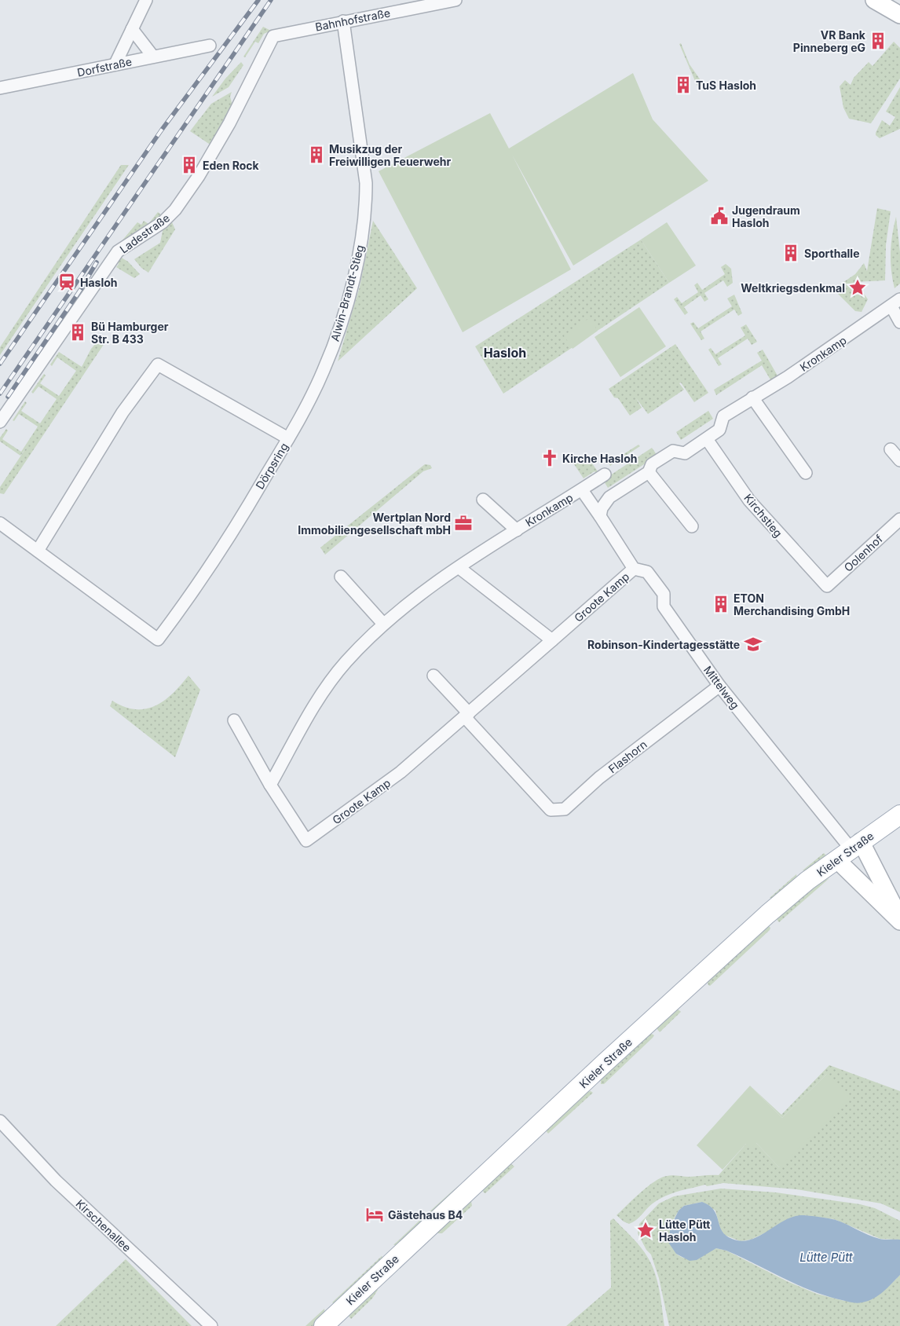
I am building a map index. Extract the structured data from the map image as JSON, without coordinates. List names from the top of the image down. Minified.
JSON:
{"streets":{"main road":["Kieler Straße"],"street":["Bahnhofstraße","Dorfstraße","Ladestraße","Alwin-Brandt-Stieg","Kronkamp","Dörpsring","Kirchstieg","Oolenhof","Groote Kamp","Mittelweg","Flashorn","Kirschenallee"]},"crossings":[["Bahnhofstraße","Ladestraße"],["Bahnhofstraße","Alwin-Brandt-Stieg"],["Alwin-Brandt-Stieg","Dörpsring"],["Kronkamp","Kirchstieg"],["Kirchstieg","Oolenhof"],["Groote Kamp","Mittelweg"],["Groote Kamp","Flashorn"],["Mittelweg","Flashorn"],["Mittelweg","Kieler Straße"]],"districts":["Hasloh"],"water":["Lütte Pütt"],"places":{"building":["VR Bank Pinneberg eG","TuS Hasloh","Musikzug der Freiwilligen Feuerwehr","Eden Rock","Sporthalle","Bü Hamburger Str. B 433","ETON Merchandising GmbH"],"public building":["Jugendraum Hasloh"],"station":["Hasloh"],"place":["Weltkriegsdenkmal","Lütte Pütt Hasloh"],"church":["Kirche Hasloh"],"office":["Wertplan Nord Immobiliengesellschaft mbH"],"school or university":["Robinson-Kindertagesstätte"],"hotel":["Gästehaus B4"]}}
